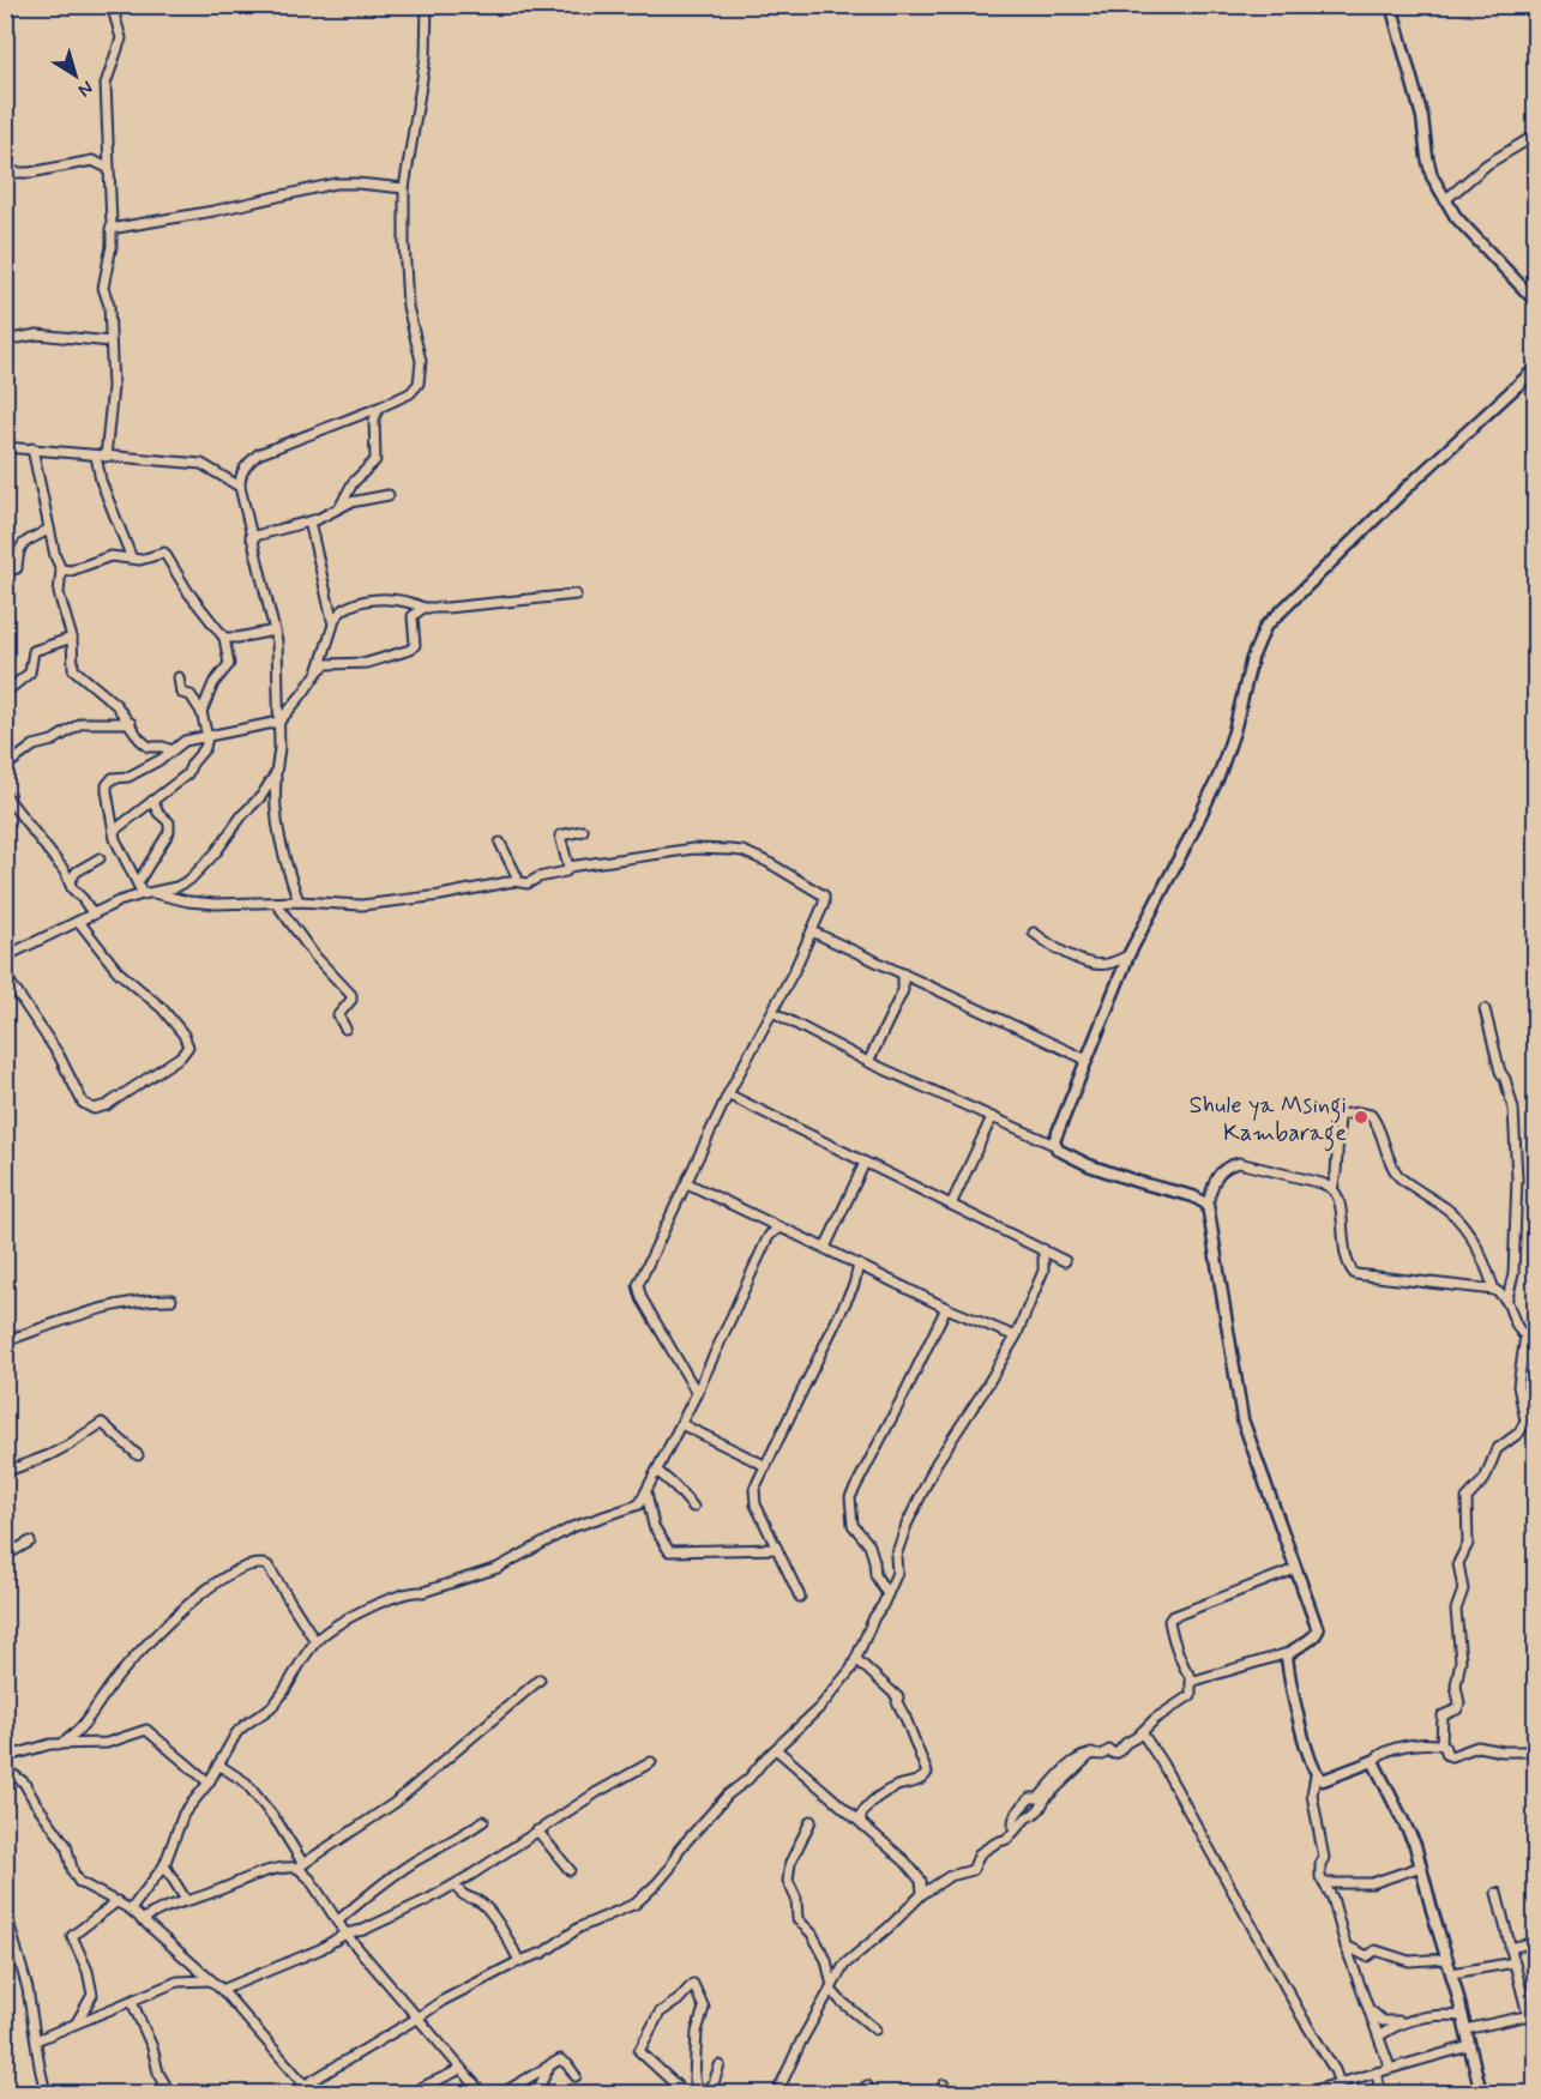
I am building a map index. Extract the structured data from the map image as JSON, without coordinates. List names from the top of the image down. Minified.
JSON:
{"places":["Shule ya Msingi Kambarage"],"north":"bottom right"}
